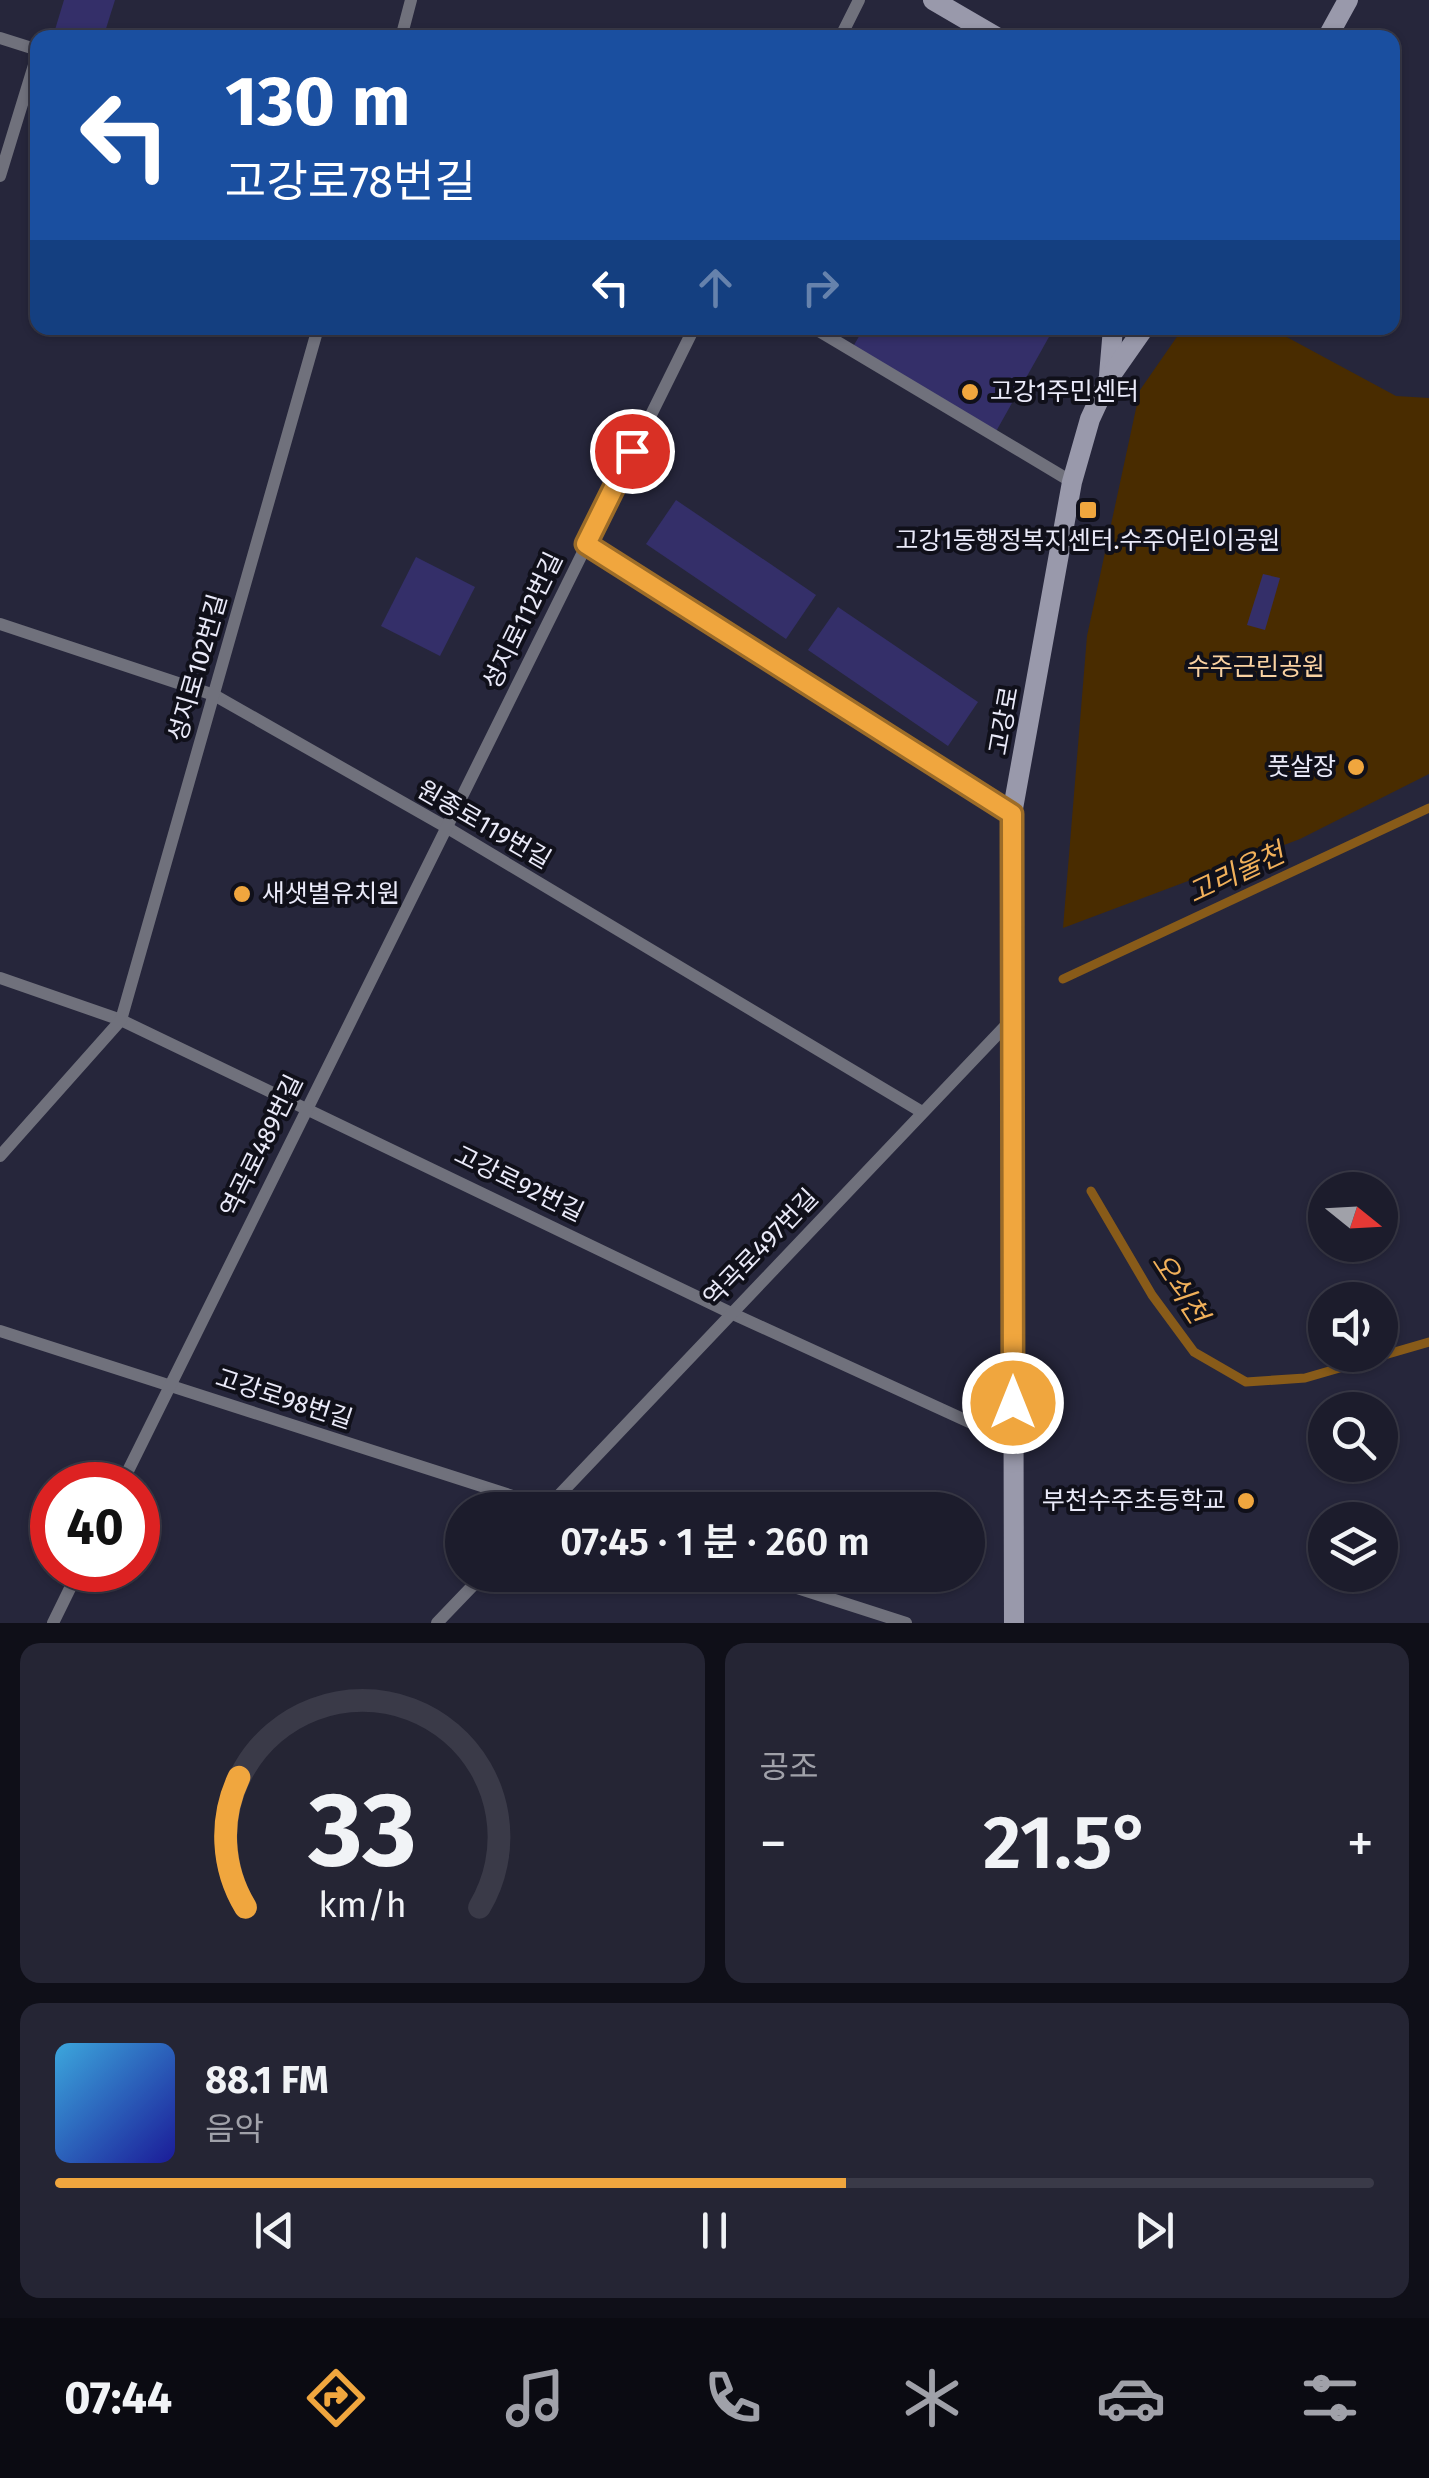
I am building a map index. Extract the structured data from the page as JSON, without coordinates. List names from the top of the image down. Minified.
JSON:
{"streets":{"street":["고강로"],"lane":["성지로112번길","성지로102번길","원종로119번길","역곡로489번길","고강로92번길","역곡로497번길","고강로98번길"]},"crossings":[["성지로112번길","원종로119번길"],["성지로112번길","역곡로489번길"],["성지로102번길","원종로119번길"],["성지로102번길","고강로92번길"],["고강로","고강로92번길"],["고강로","역곡로497번길"],["원종로119번길","역곡로489번길"],["원종로119번길","역곡로497번길"],["역곡로489번길","고강로92번길"],["역곡로489번길","고강로98번길"],["고강로92번길","역곡로497번길"]],"water":["고리울천","오쇠천"],"parks":["수주근린공원"],"places":{"other":["고강1주민센터","풋살장","새샛별유치원","부천수주초등학교"],"transit":["고강1동행정복지센터.수주어린이공원"]},"north":"right","page":{"turn":["130 m","고강로78번길"],"limit":"40","trip":"07:45 · 1 분 · 260 m","tile":"공조","heat":["−","21.5°","+"],"song":["88.1 FM","음악"],"tabs":"07:44","gauge":["33","km/h"]}}
